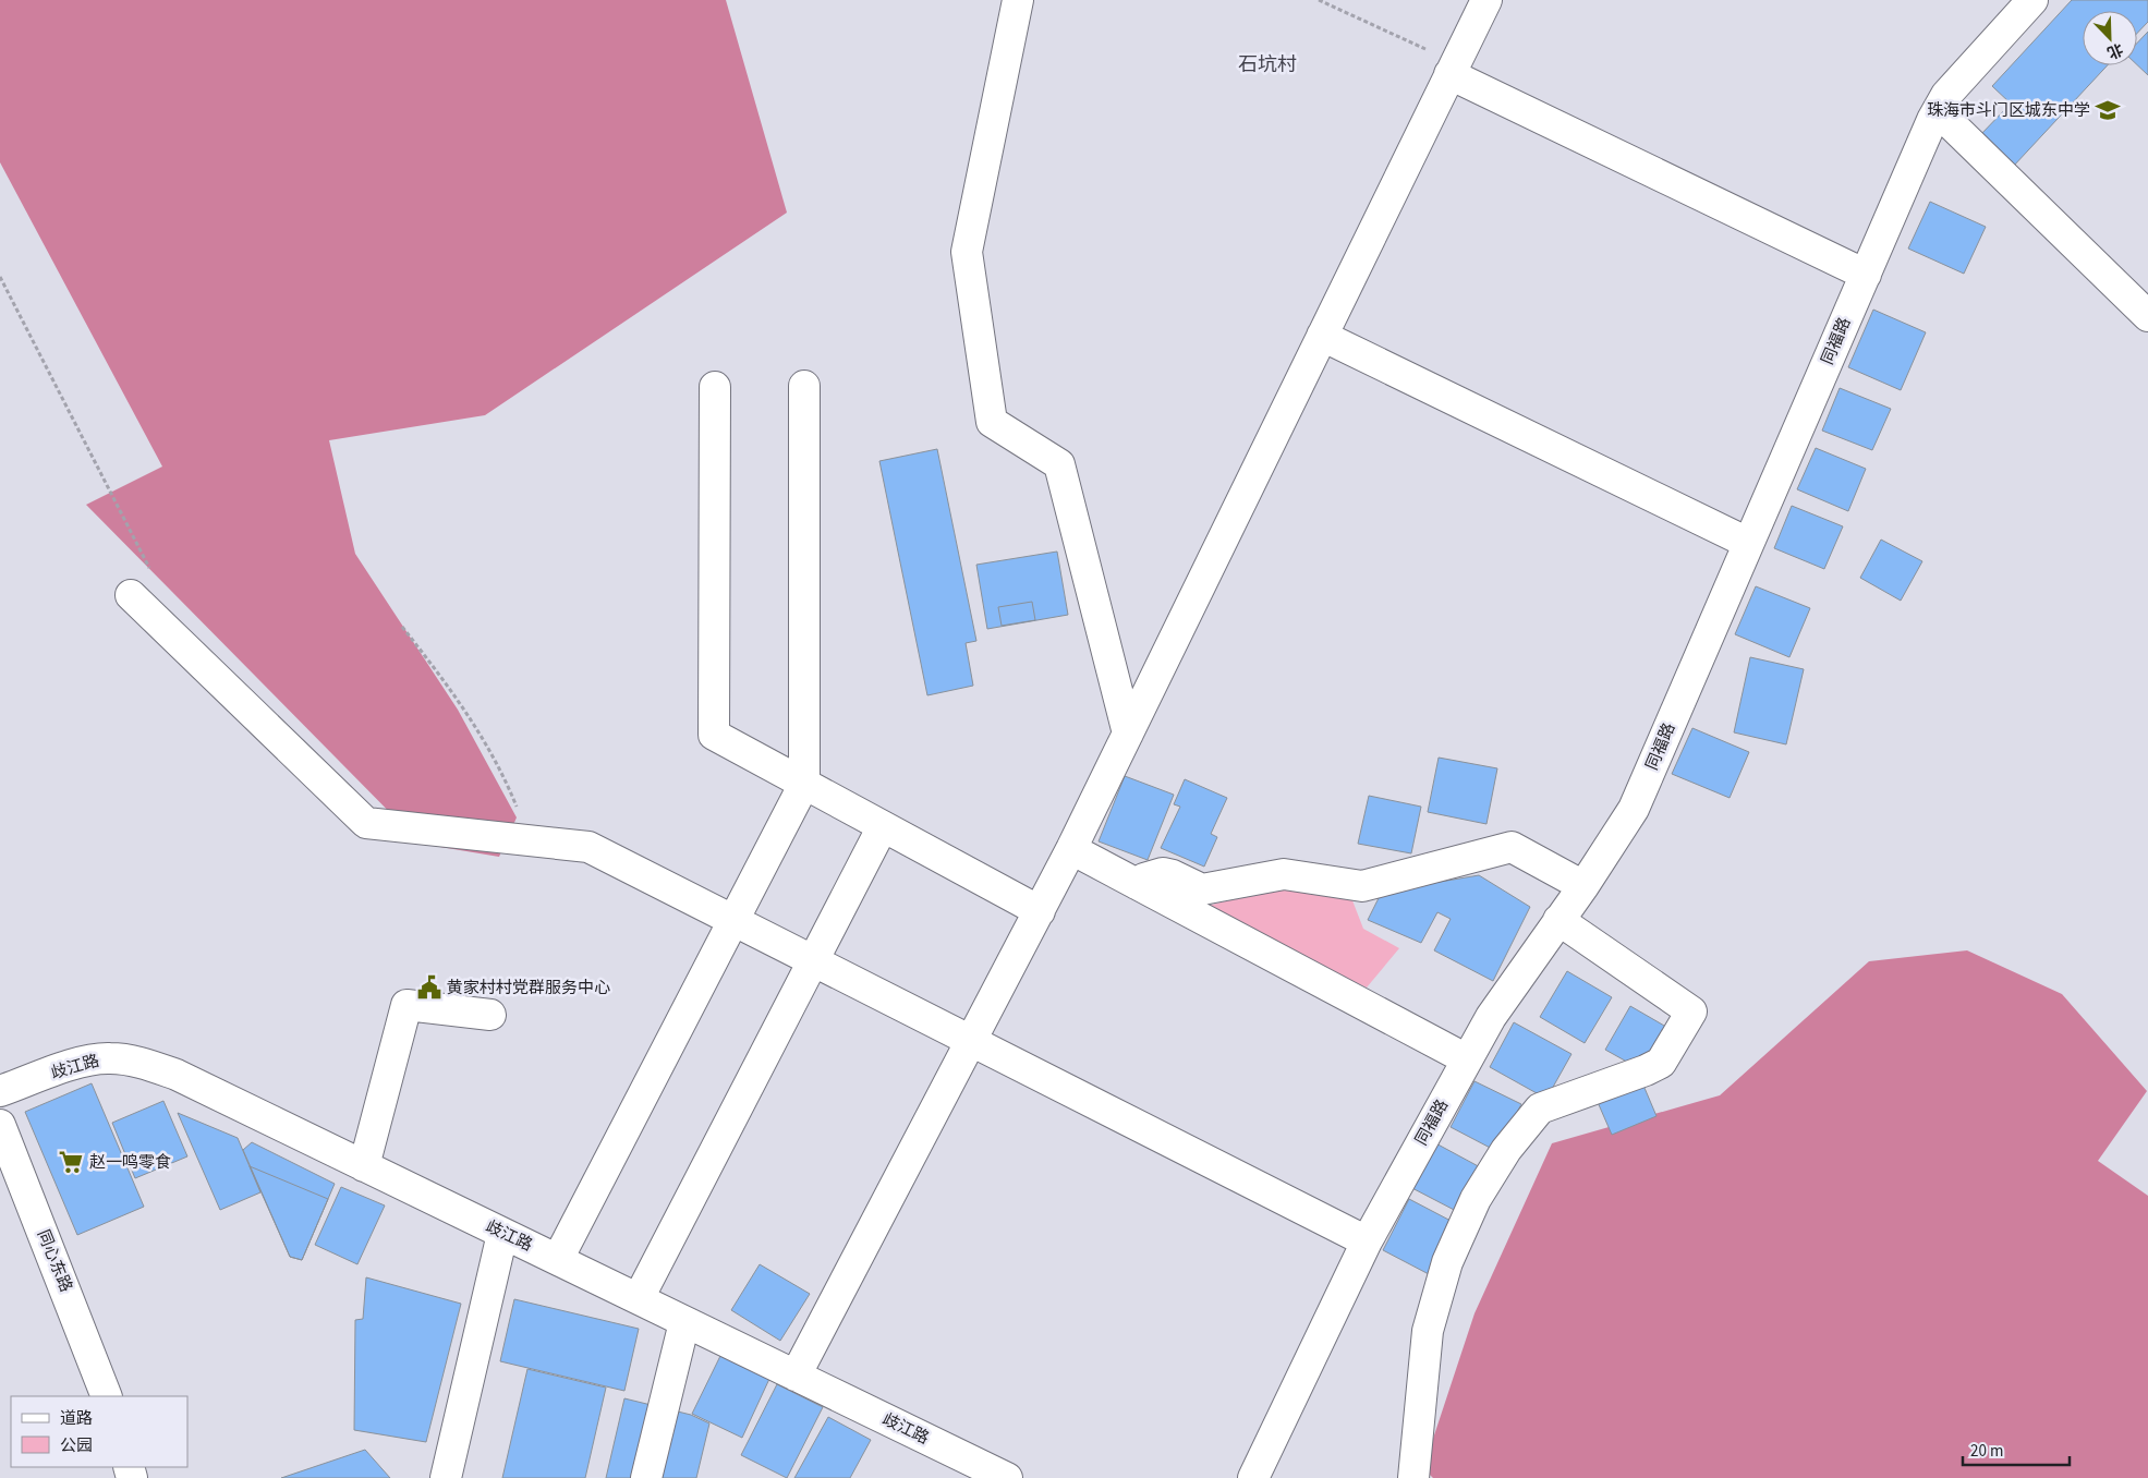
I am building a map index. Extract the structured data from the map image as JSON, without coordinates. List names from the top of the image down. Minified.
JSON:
{"streets":{"street":["同福路","歧江路","同心东路"]},"districts":["石坑村"],"places":{"school or university":["珠海市斗门区城东中学"],"public building":["黄家村村党群服务中心"],"supermarket":["赵一鸣零食"]},"legend":["道路","公园"],"scale_bar":"20 m","north":"bottom right"}
